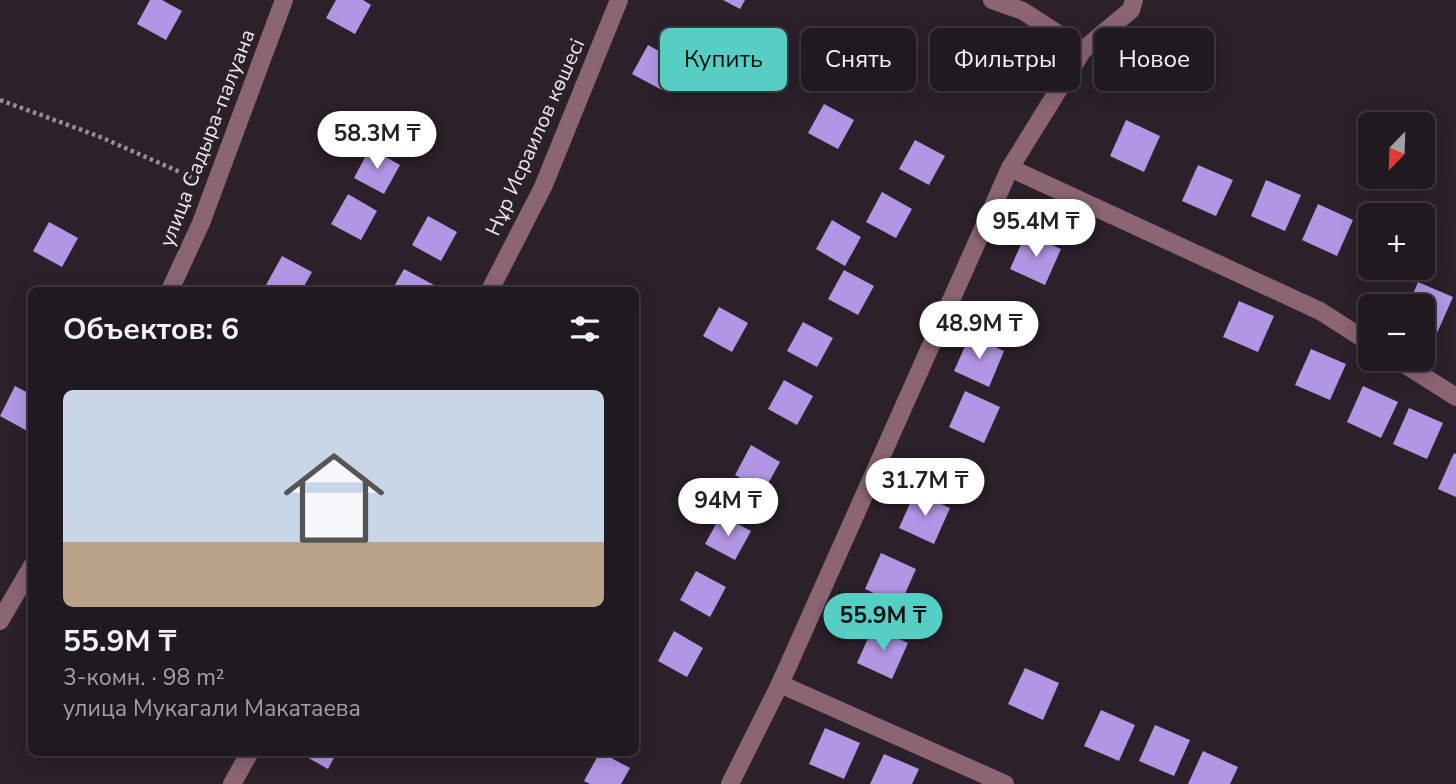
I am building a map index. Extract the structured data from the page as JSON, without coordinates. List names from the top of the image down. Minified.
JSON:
{"streets":{"street":["Нұр Исраилов көшесі","улица Садыра-палуана"]},"north":"bottom left","page":{"chip":["Купить","Снять","Фильтры","Новое"],"price":["58.3M ₸","95.4M ₸","48.9M ₸","31.7M ₸","94M ₸","55.9M ₸"],"map_buttons":["+","−"],"heading":"Объектов: 6","list":[{"name":"55.9M ₸","note":"3-комн. · 98 m² · улица Мукагали Макатаева"}]}}
